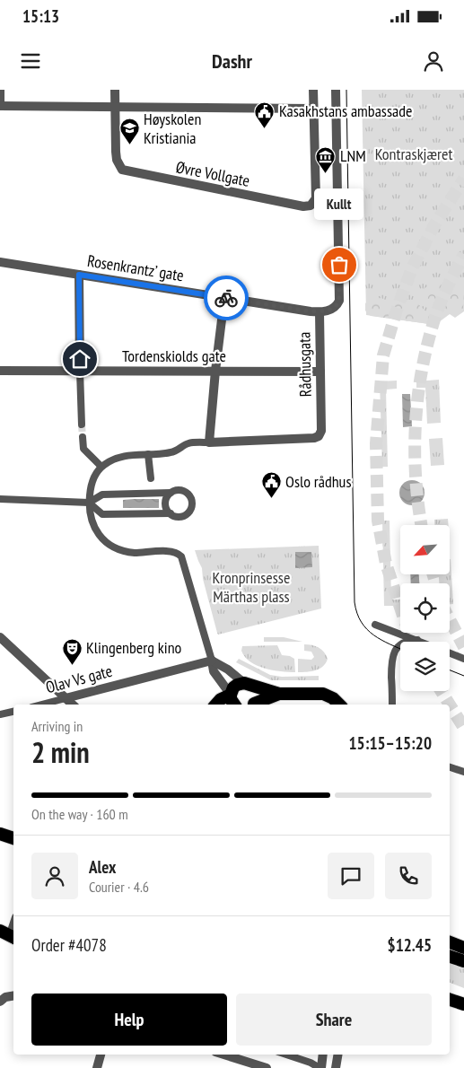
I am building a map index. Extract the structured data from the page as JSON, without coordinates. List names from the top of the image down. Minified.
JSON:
{"streets":{"street":["Øvre Vollgate","Rosenkrantz’ gate","Tordenskiolds gate","Rådhusgata","Olav Vs gate"]},"crossings":[["Rosenkrantz’ gate","Rådhusgata"],["Tordenskiolds gate","Rådhusgata"]],"parks":["Kontraskjæret","Kronprinsesse Märthas plass"],"places":{"public building":["Kasakhstans ambassade","Oslo rådhus"],"school or university":["Høyskolen Kristiania"],"museum":["LNM"],"other":["Kullt"],"theatre":["Klingenberg kino"]},"north":"bottom left","page":{"status":"15:13","header":"Dashr","bubble":"Kullt","heading":["2 min","Arriving in","15:15–15:20"],"panel":["Alex","Courier · 4.6","Order #4078","$12.45"],"bar":"On the way · 160 m","buttons":["Help","Share"]}}
